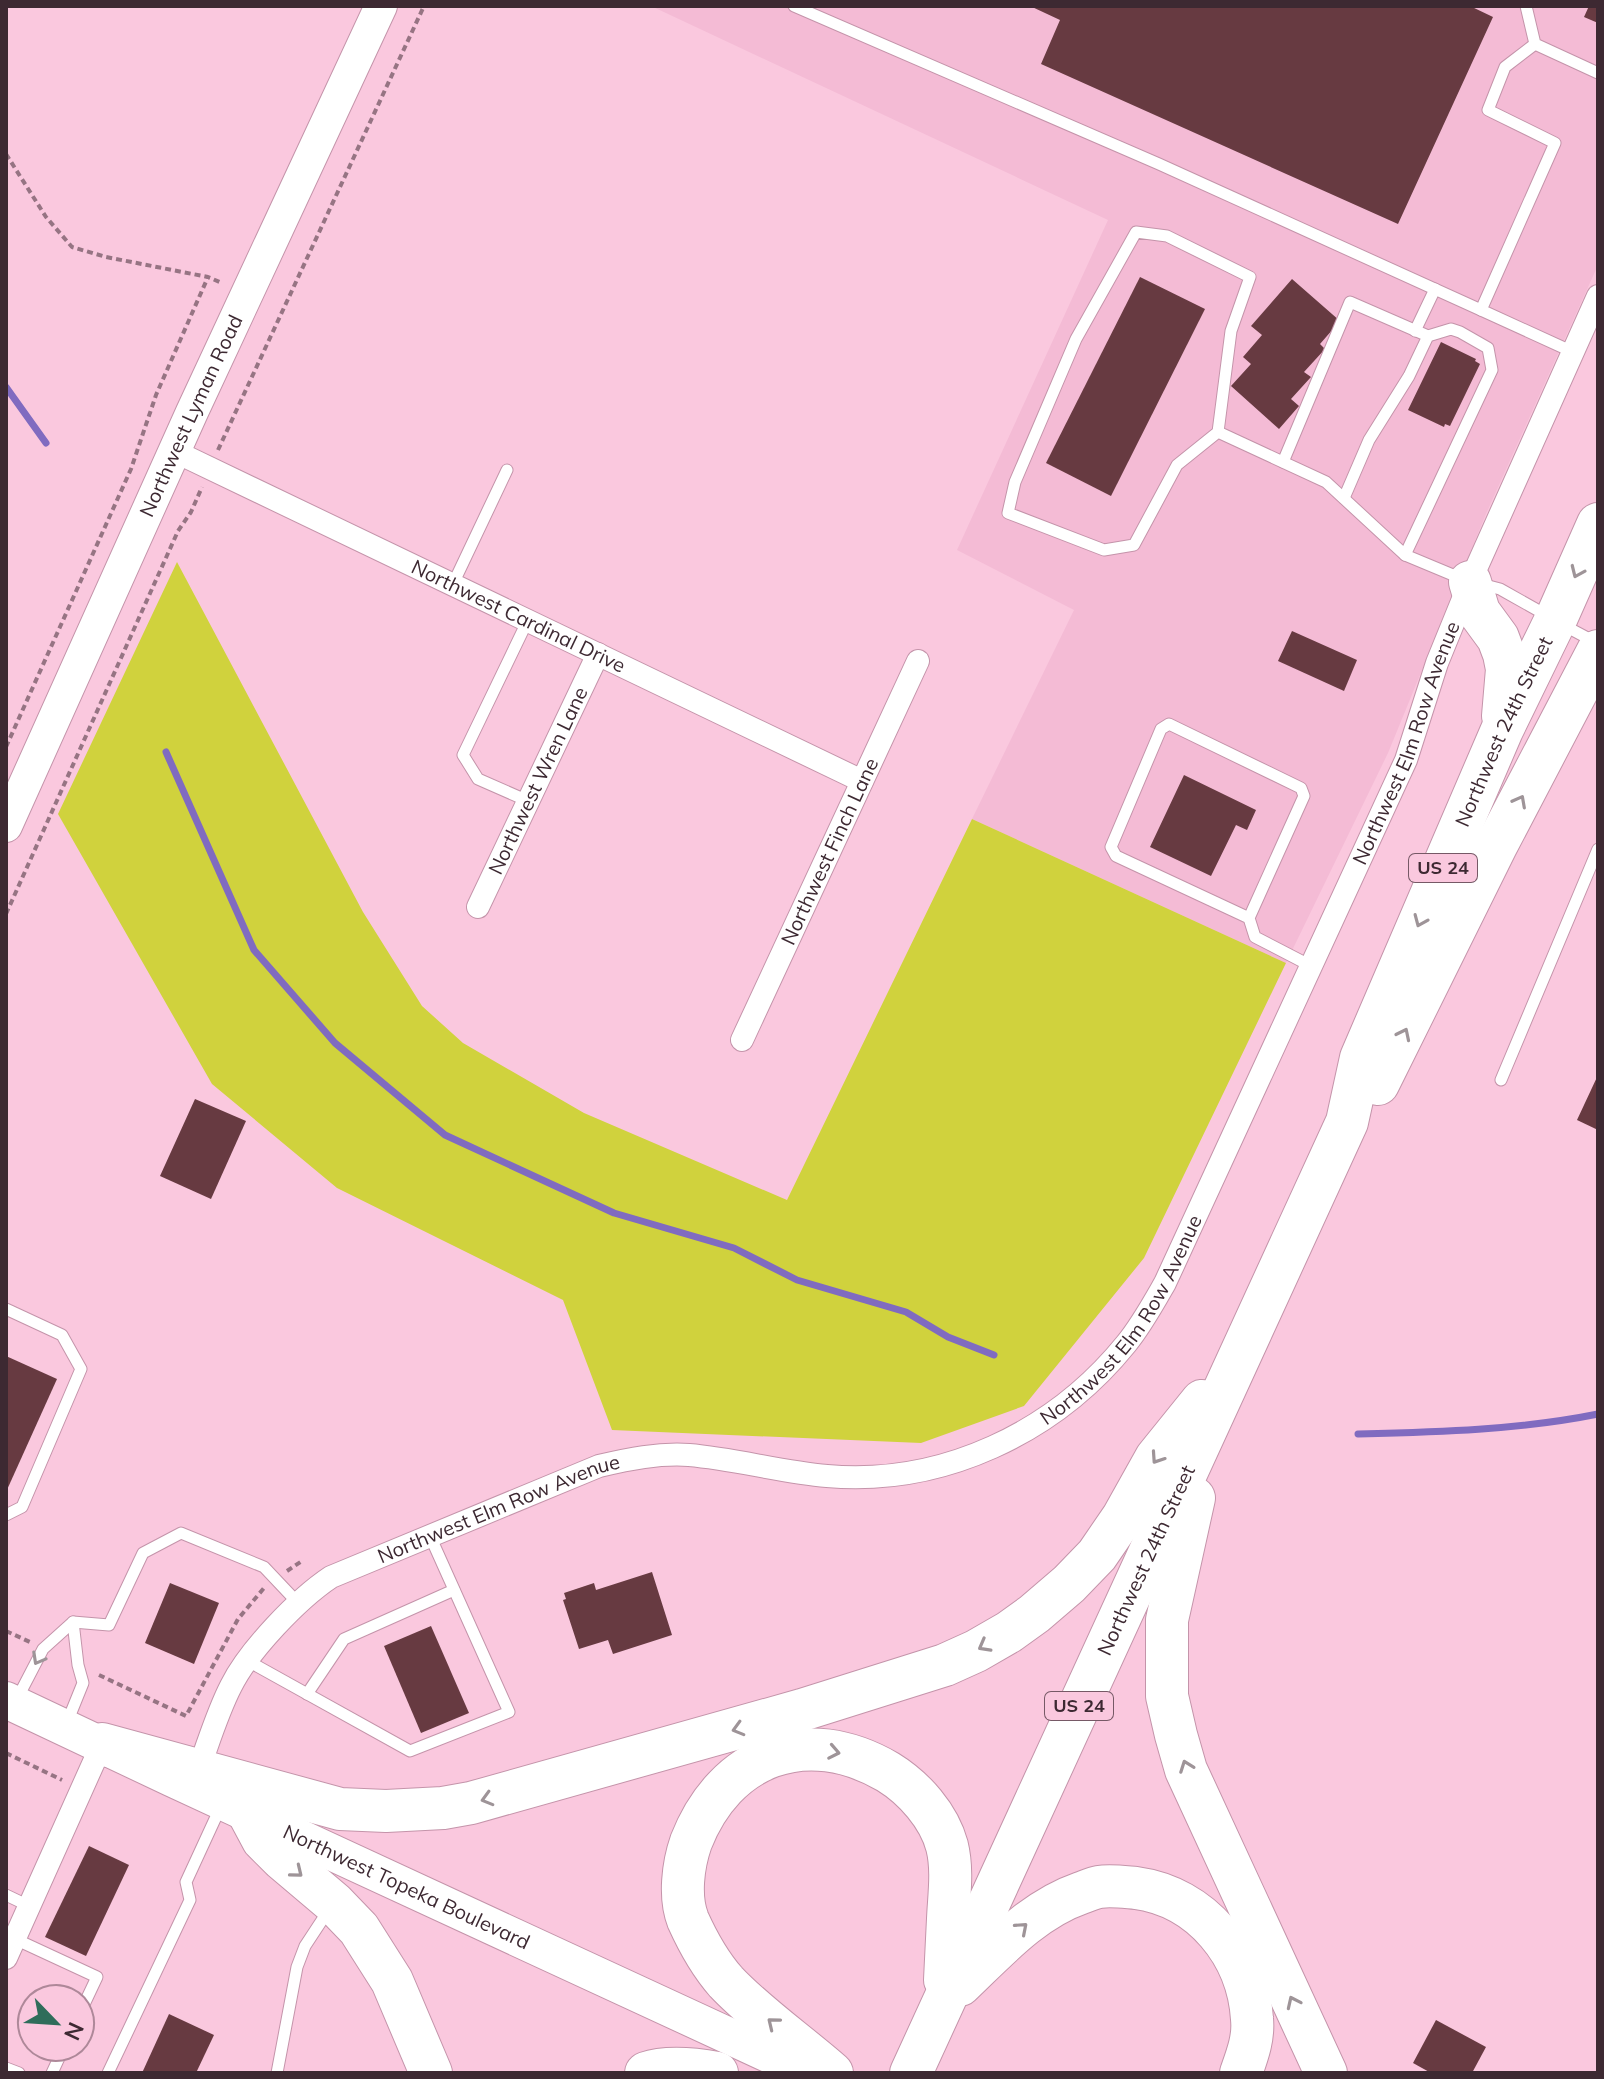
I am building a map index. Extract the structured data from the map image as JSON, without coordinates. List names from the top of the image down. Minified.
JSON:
{"streets":{"highway":["Northwest 24th Street","US 24"],"main road":["Northwest Topeka Boulevard"],"street":["Northwest Lyman Road","Northwest Cardinal Drive","Northwest Elm Row Avenue","Northwest Wren Lane","Northwest Finch Lane"]},"crossings":[["Northwest Lyman Road","Northwest Cardinal Drive"],["Northwest Cardinal Drive","Northwest Wren Lane"],["Northwest Cardinal Drive","Northwest Finch Lane"],["Northwest 24th Street","US 24"],["Northwest Elm Row Avenue","Northwest Topeka Boulevard"]],"north":"bottom right"}
